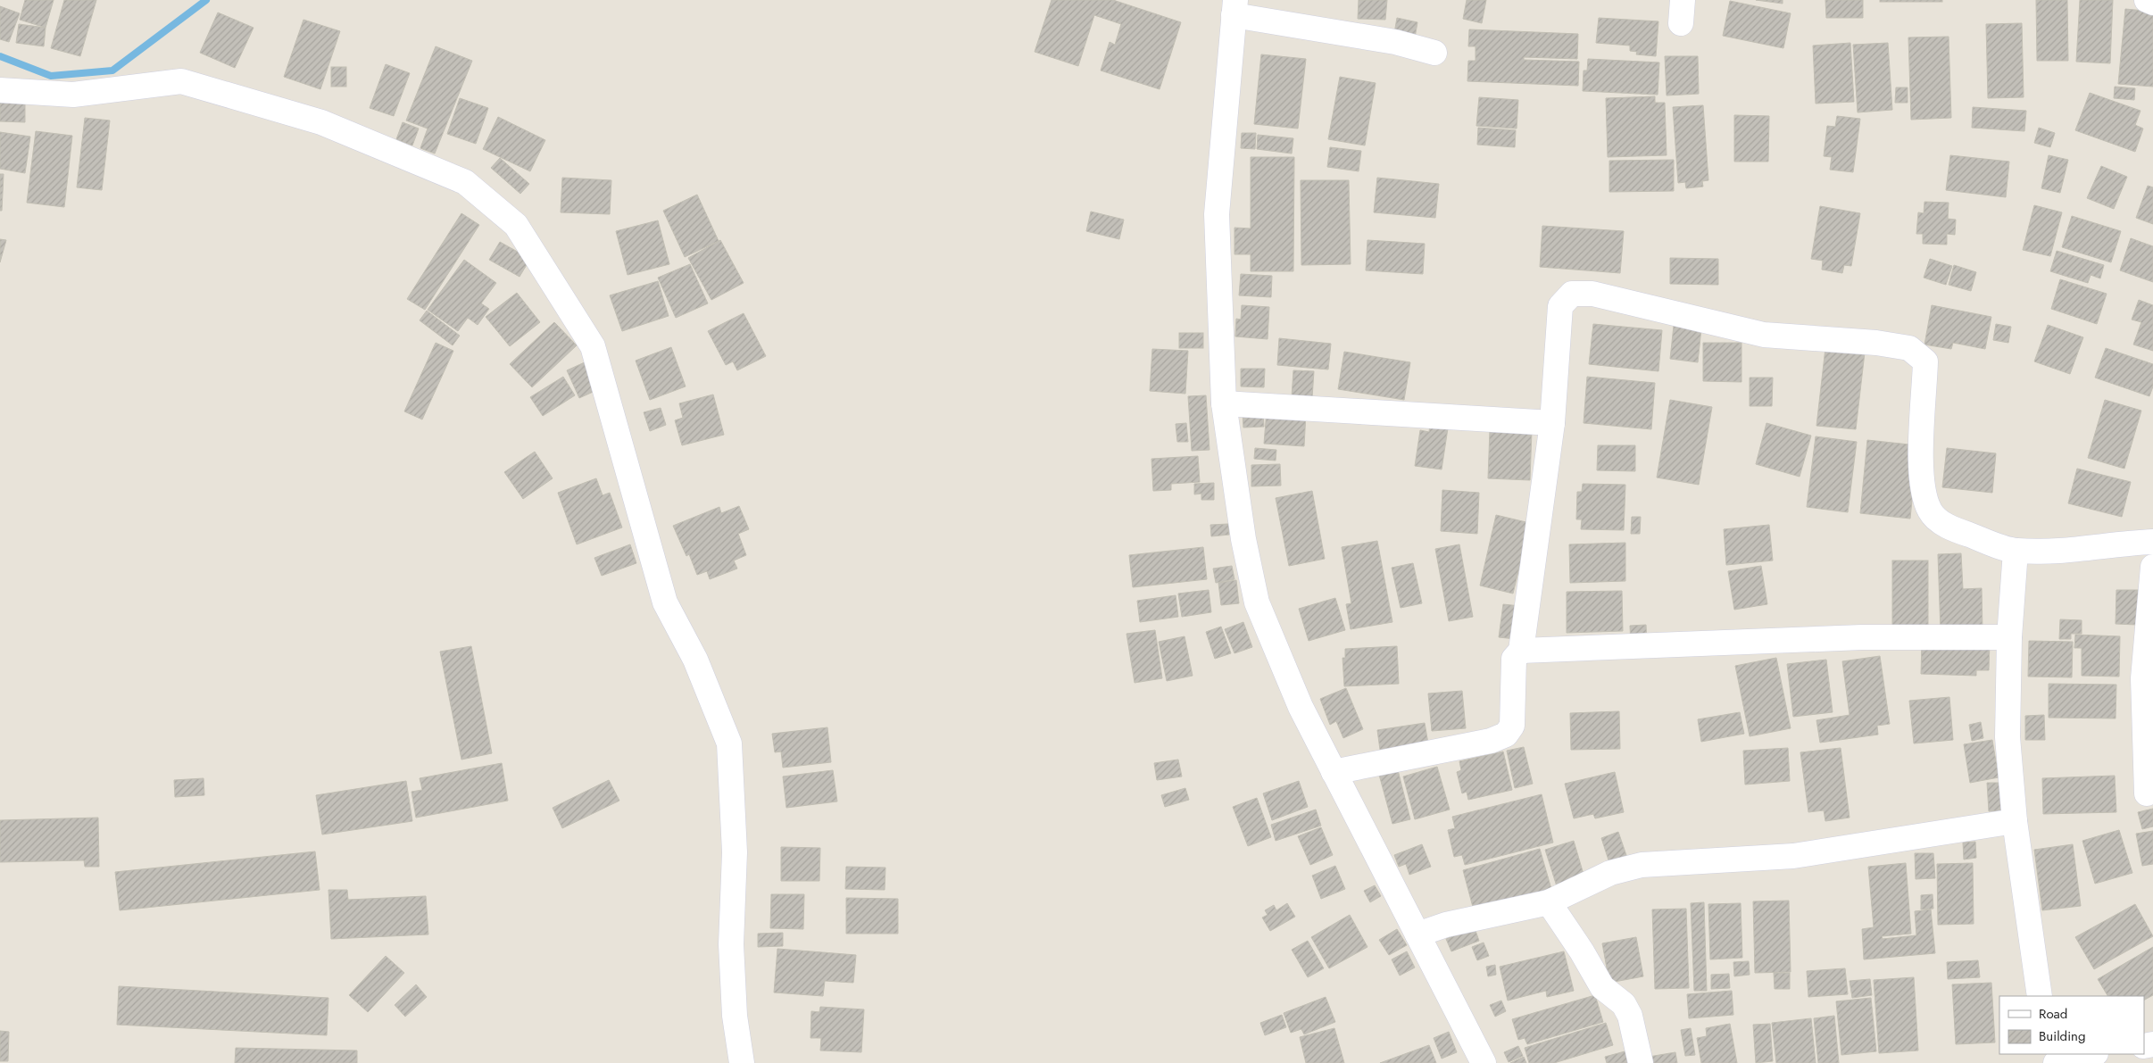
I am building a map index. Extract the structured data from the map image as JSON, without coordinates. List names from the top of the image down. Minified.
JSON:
{"legend":["Road","Building"]}
